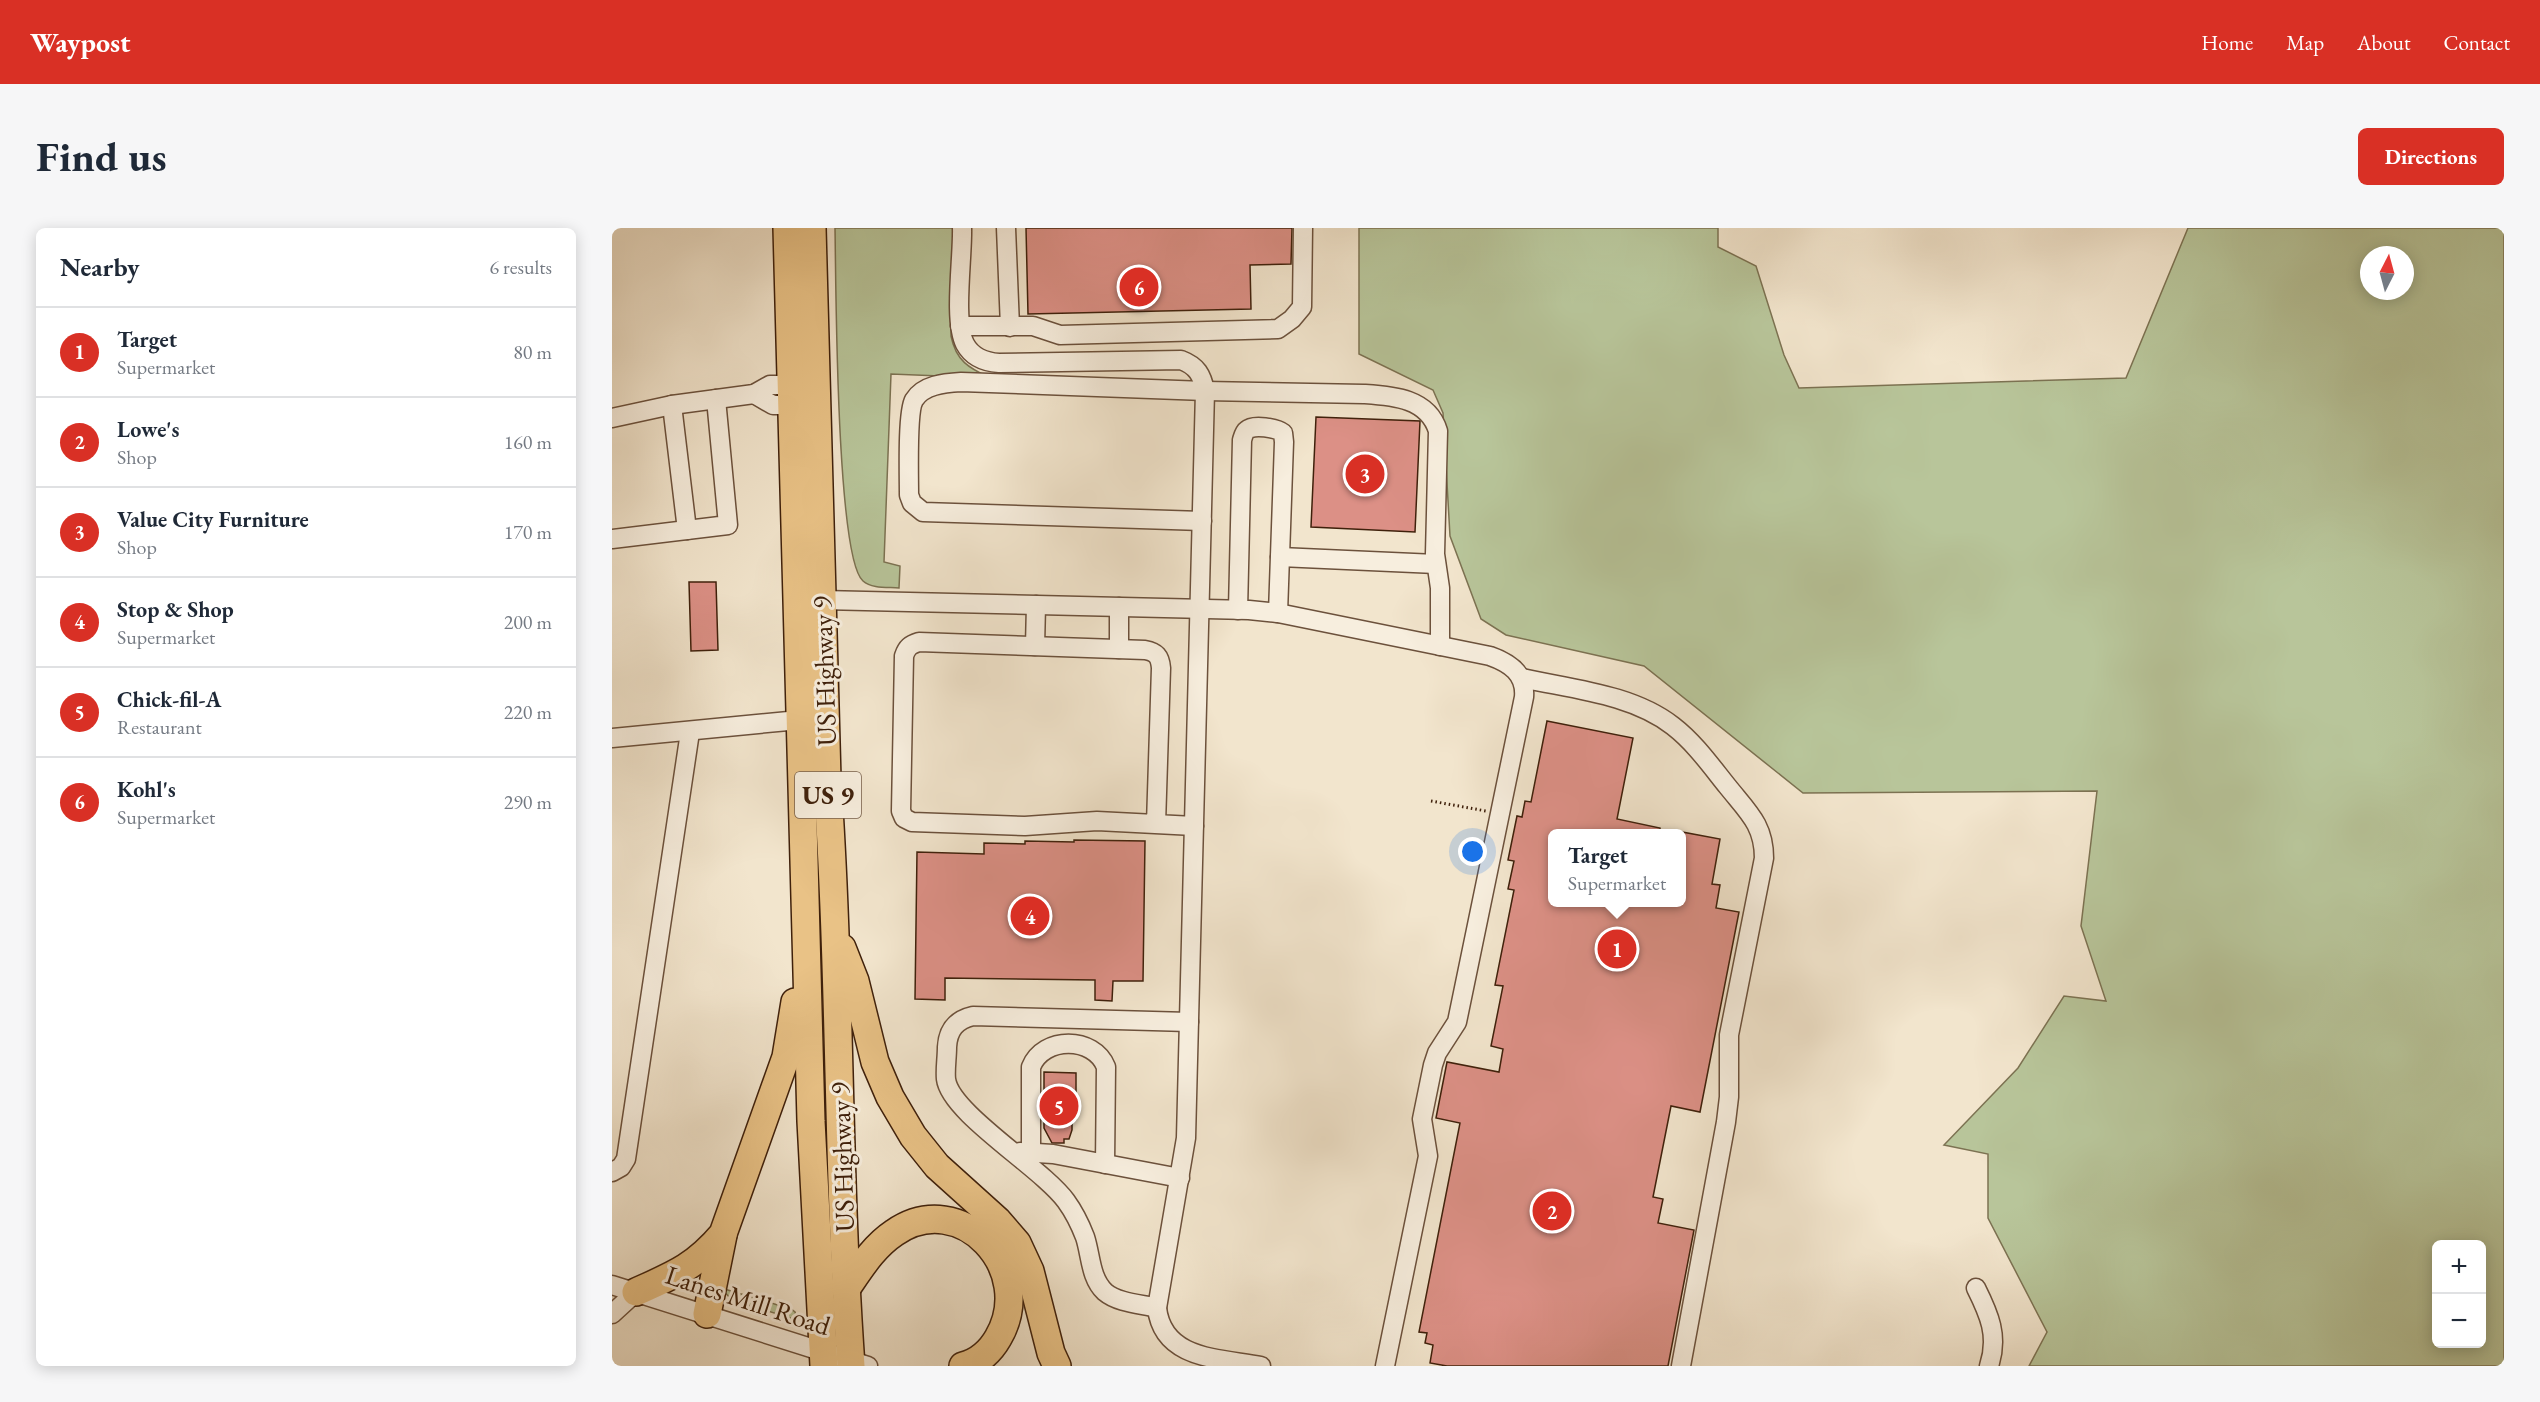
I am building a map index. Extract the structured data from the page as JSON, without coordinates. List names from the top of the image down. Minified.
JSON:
{"streets":{"highway":["US Highway 9","US 9"],"street":["Lanes Mill Road"]},"crossings":[["US Highway 9","Lanes Mill Road"]],"north":"top","page":{"header":"Waypost","nav":["Home","Map","About","Contact"],"buttons":"Directions","title":"Find us","heading":["Nearby","6 results"],"pins":["6","3","4","1","5","2"],"list":[{"mark":"1","name":"Target","note":"Supermarket","value":"80 m"},{"mark":"2","name":"Lowe's","note":"Shop","value":"160 m"},{"mark":"3","name":"Value City Furniture","note":"Shop","value":"170 m"},{"mark":"4","name":"Stop & Shop","note":"Supermarket","value":"200 m"},{"mark":"5","name":"Chick-fil-A","note":"Restaurant","value":"220 m"},{"mark":"6","name":"Kohl's","note":"Supermarket","value":"290 m"}],"popup":["Target","Supermarket"],"map_buttons":["+","−"]}}
